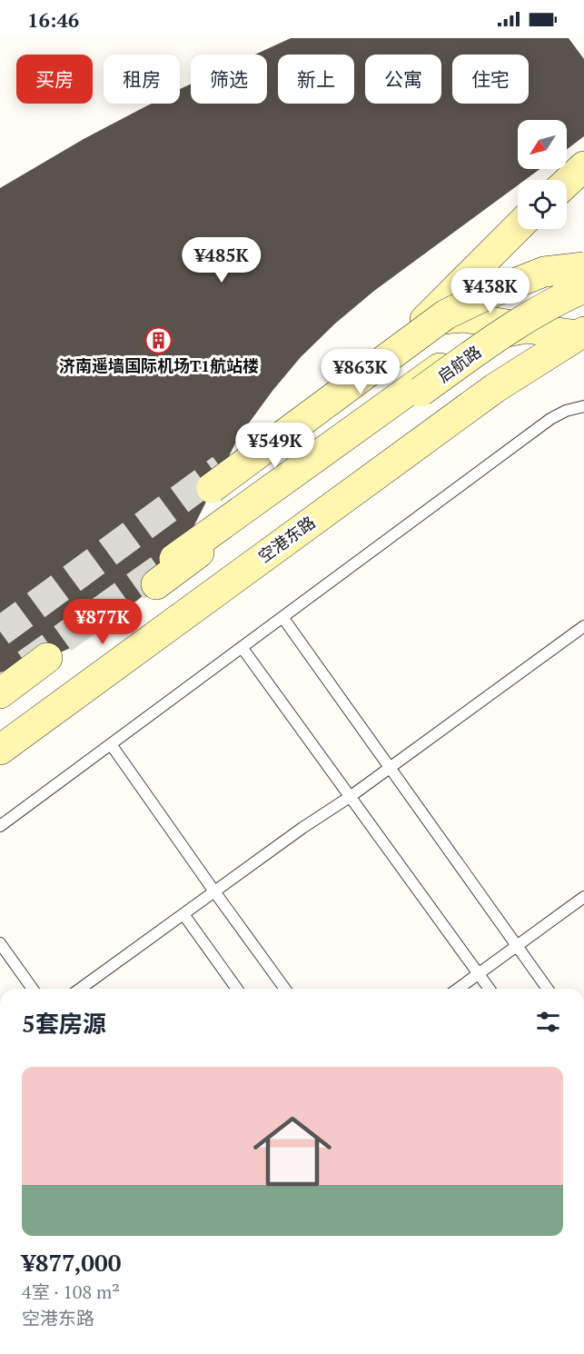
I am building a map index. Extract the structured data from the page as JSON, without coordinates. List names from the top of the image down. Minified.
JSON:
{"streets":{"main road":["启航路","空港东路"]},"places":{"building":["济南遥墙国际机场T1航站楼"]},"north":"bottom left","page":{"status":"16:46","chip":["买房","租房","筛选","新上","公寓","住宅"],"price":["¥485K","¥438K","¥863K","¥549K","¥877K"],"heading":"5套房源","list":[{"name":"¥877,000","note":"4室 · 108 m² · 空港东路"}]}}
